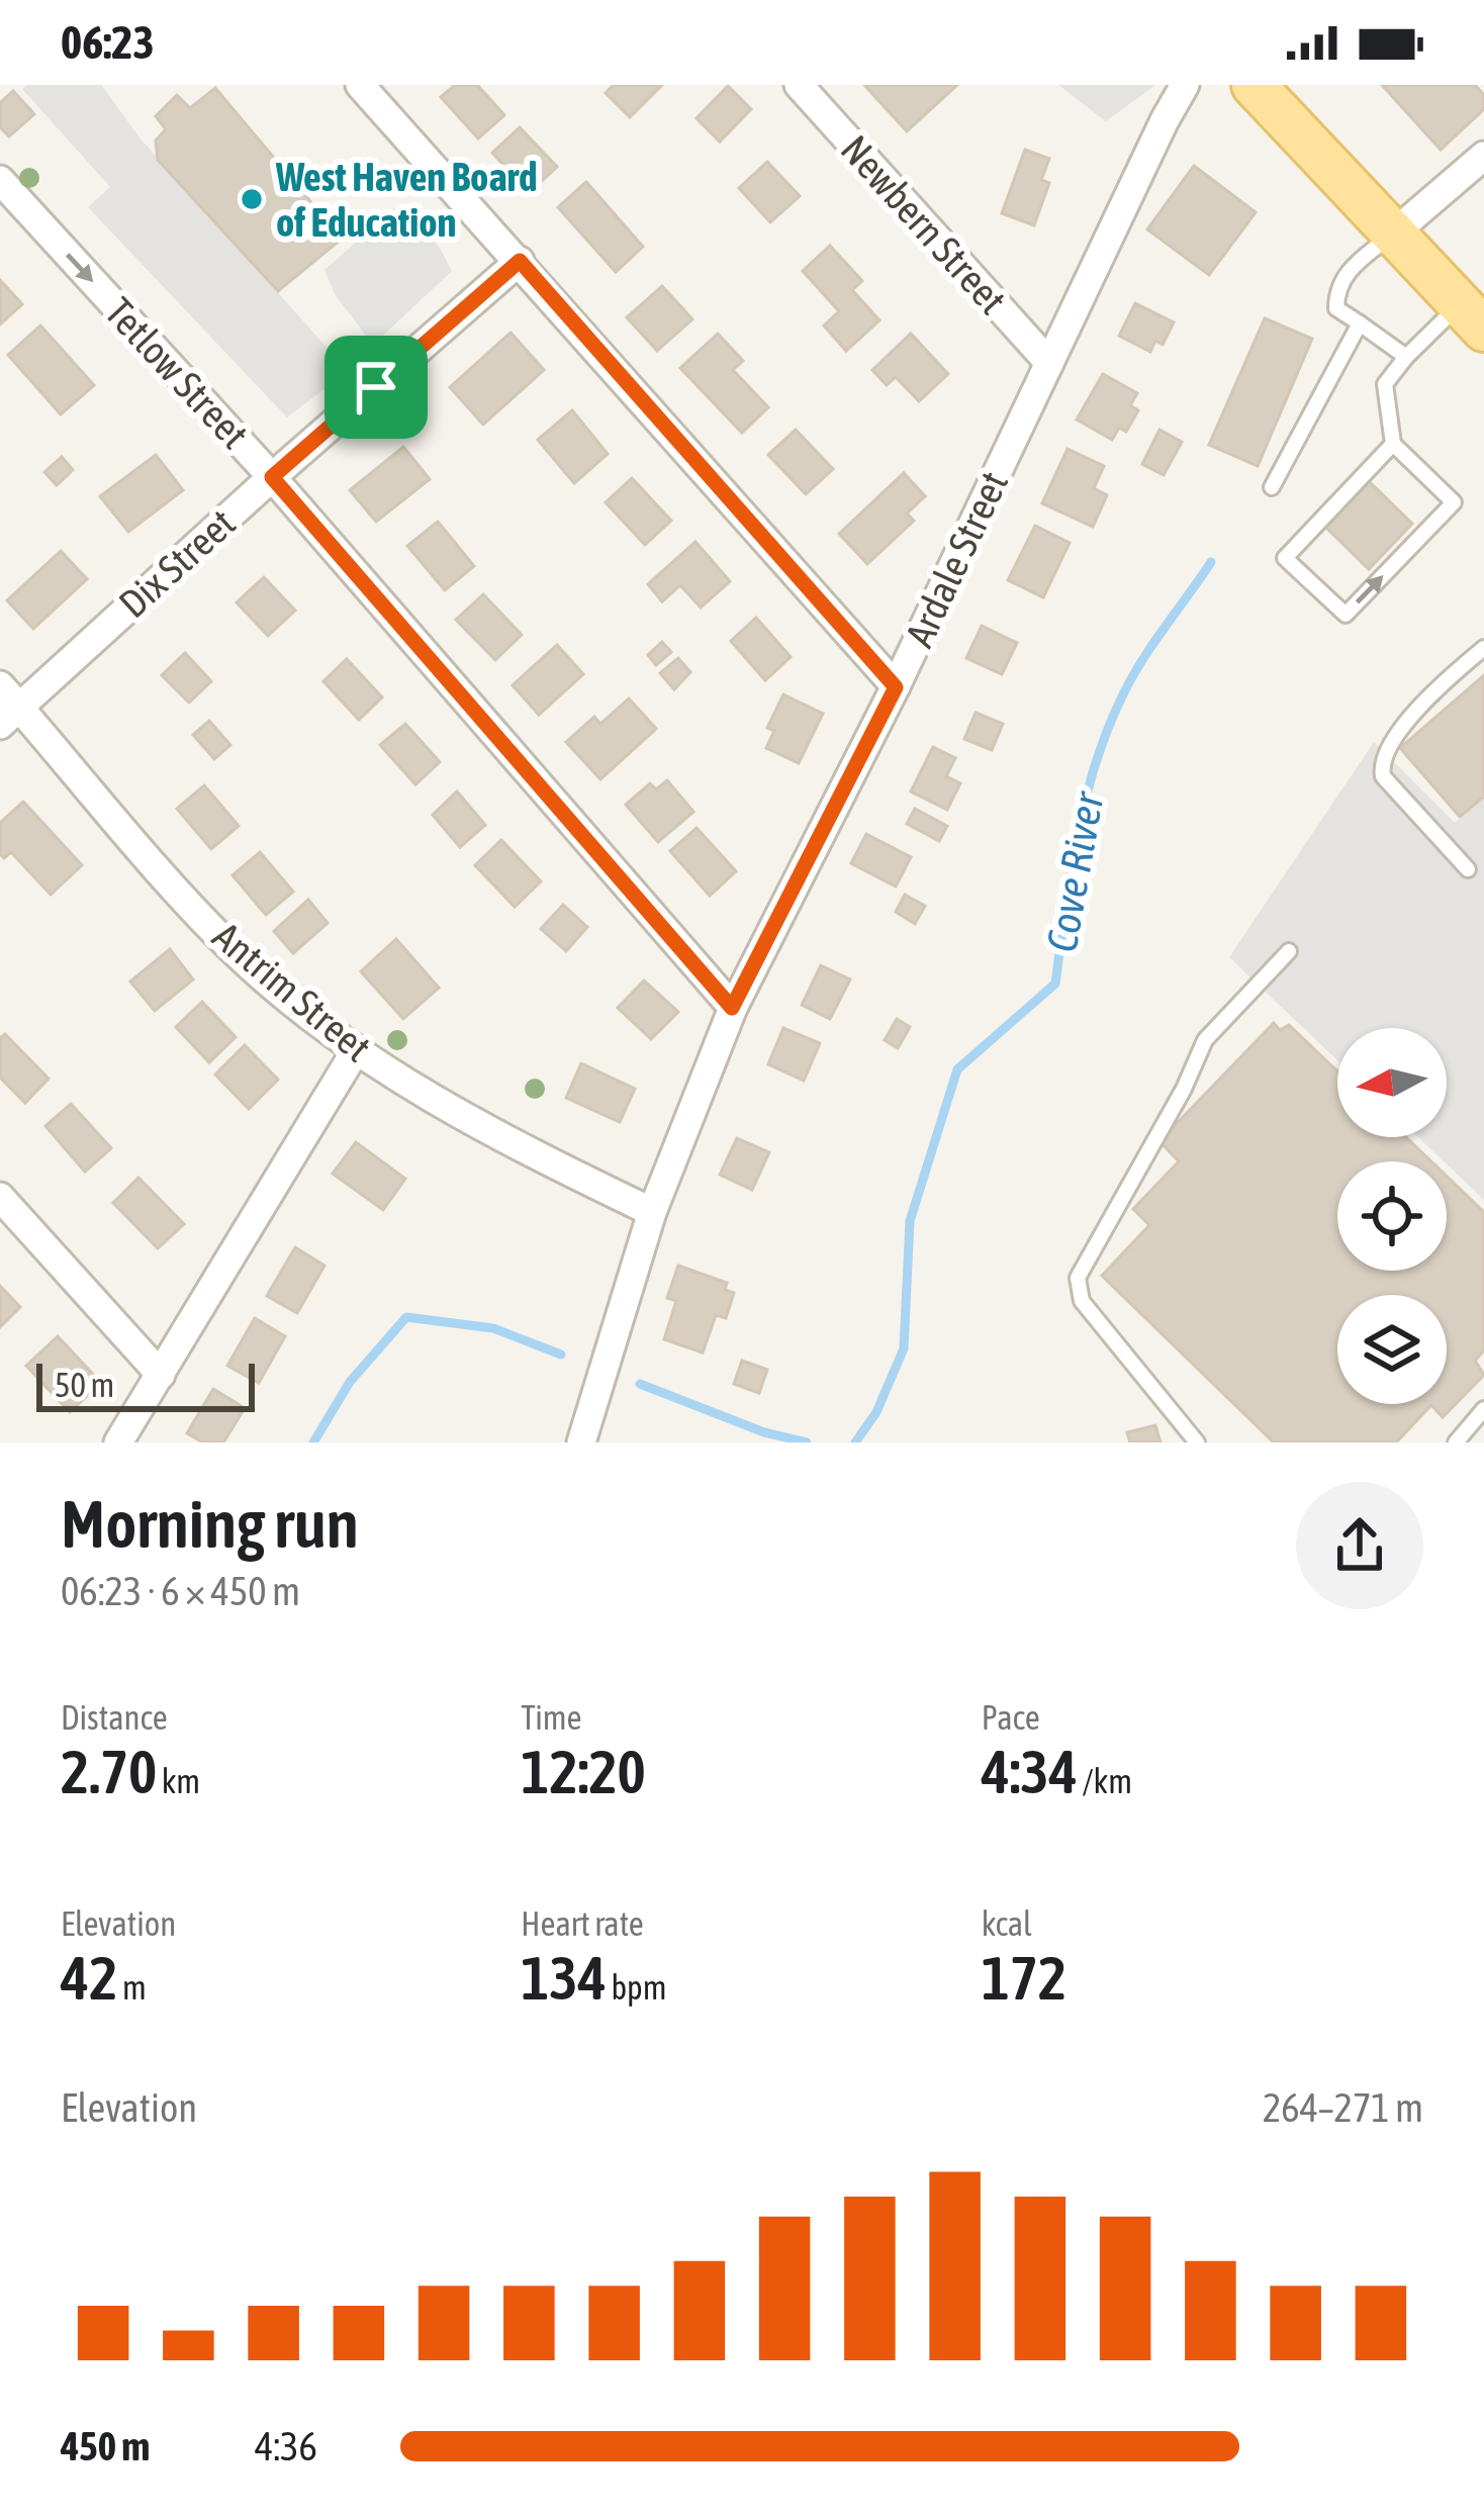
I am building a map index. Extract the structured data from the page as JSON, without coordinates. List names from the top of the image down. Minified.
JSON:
{"streets":{"street":["Newbern Street","Tetlow Street","Ardale Street","Dix Street","Antrim Street"]},"crossings":[["Newbern Street","Ardale Street"],["Tetlow Street","Ardale Street"],["Tetlow Street","Dix Street"],["Ardale Street","Antrim Street"],["Dix Street","Antrim Street"]],"one_way":["Tetlow Street"],"water":["Cove River"],"places":["West Haven Board of Education"],"scale_bar":"50 m","north":"left","page":{"status":"06:23","scale":"50 m","heading":["Morning run","06:23 · 6 × 450 m"],"stats":[["Distance","2.70 km"],["Time","12:20"],["Pace","4:34 /km"],["Elevation","42 m"],["Heart rate","134 bpm"],["kcal","172"]],"chart":["Elevation","264–271 m"],"list":[{"name":"450 m","note":"4:36"}]}}
